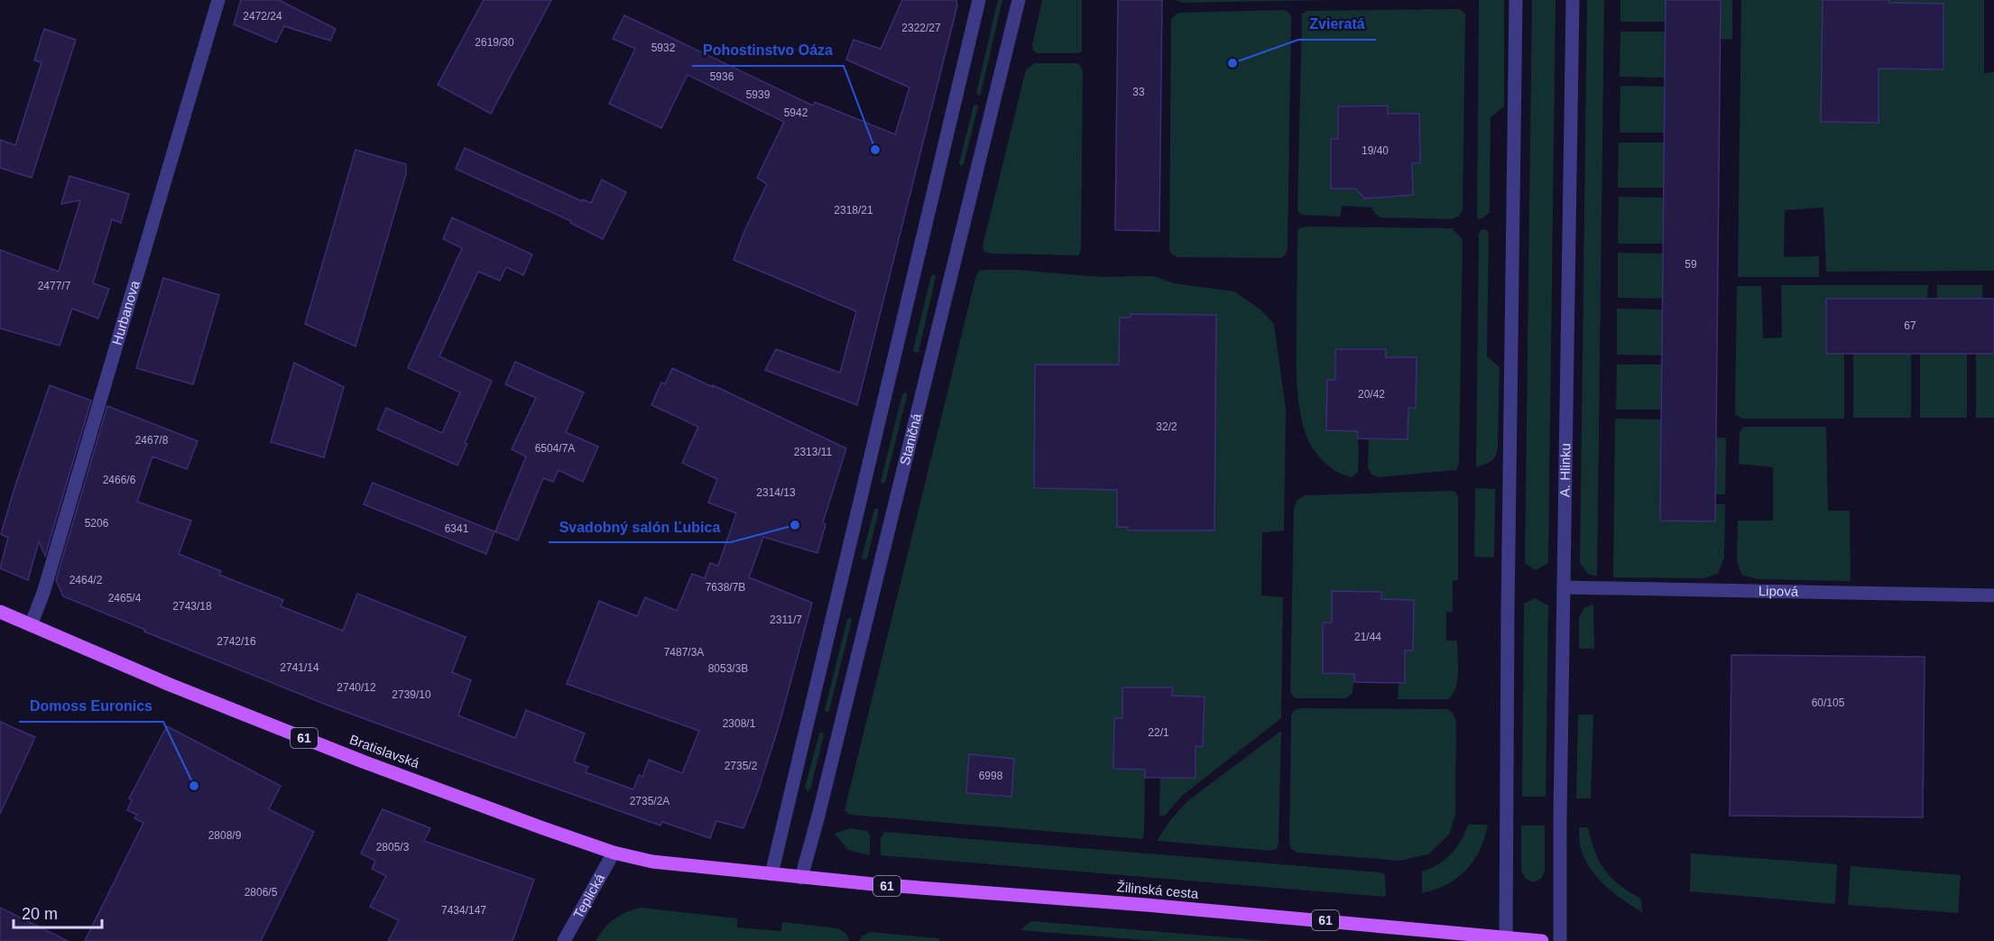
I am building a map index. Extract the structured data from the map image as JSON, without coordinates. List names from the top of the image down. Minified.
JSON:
{"streets":{"main road":["61","Bratislavská","Žilinská cesta"],"street":["Hurbanova","Staničná","A. Hlinku","Lipová","Teplická"]},"crossings":[["Hurbanova","Bratislavská"],["Staničná","Žilinská cesta"],["A. Hlinku","Lipová"],["Bratislavská","Žilinská cesta"],["Bratislavská","Teplická"]],"places":["Zvieratá","Pohostinstvo Oáza","Svadobný salón Ľubica","Domoss Euronics"],"house_numbers":["2472/24","2322/27","2619/30","5932","5936","33","5939","5942","19/40","2318/21","59","2477/7","67","20/42","32/2","2467/8","6504/7A","2313/11","2466/6","2314/13","5206","6341","2464/2","7638/7B","2465/4","2743/18","2311/7","21/44","2742/16","7487/3A","2741/14","8053/3B","2740/12","2739/10","60/105","2308/1","22/1","2735/2","6998","2735/2A","2808/9","2805/3","2806/5","7434/147"],"scale_bar":"20 m"}
